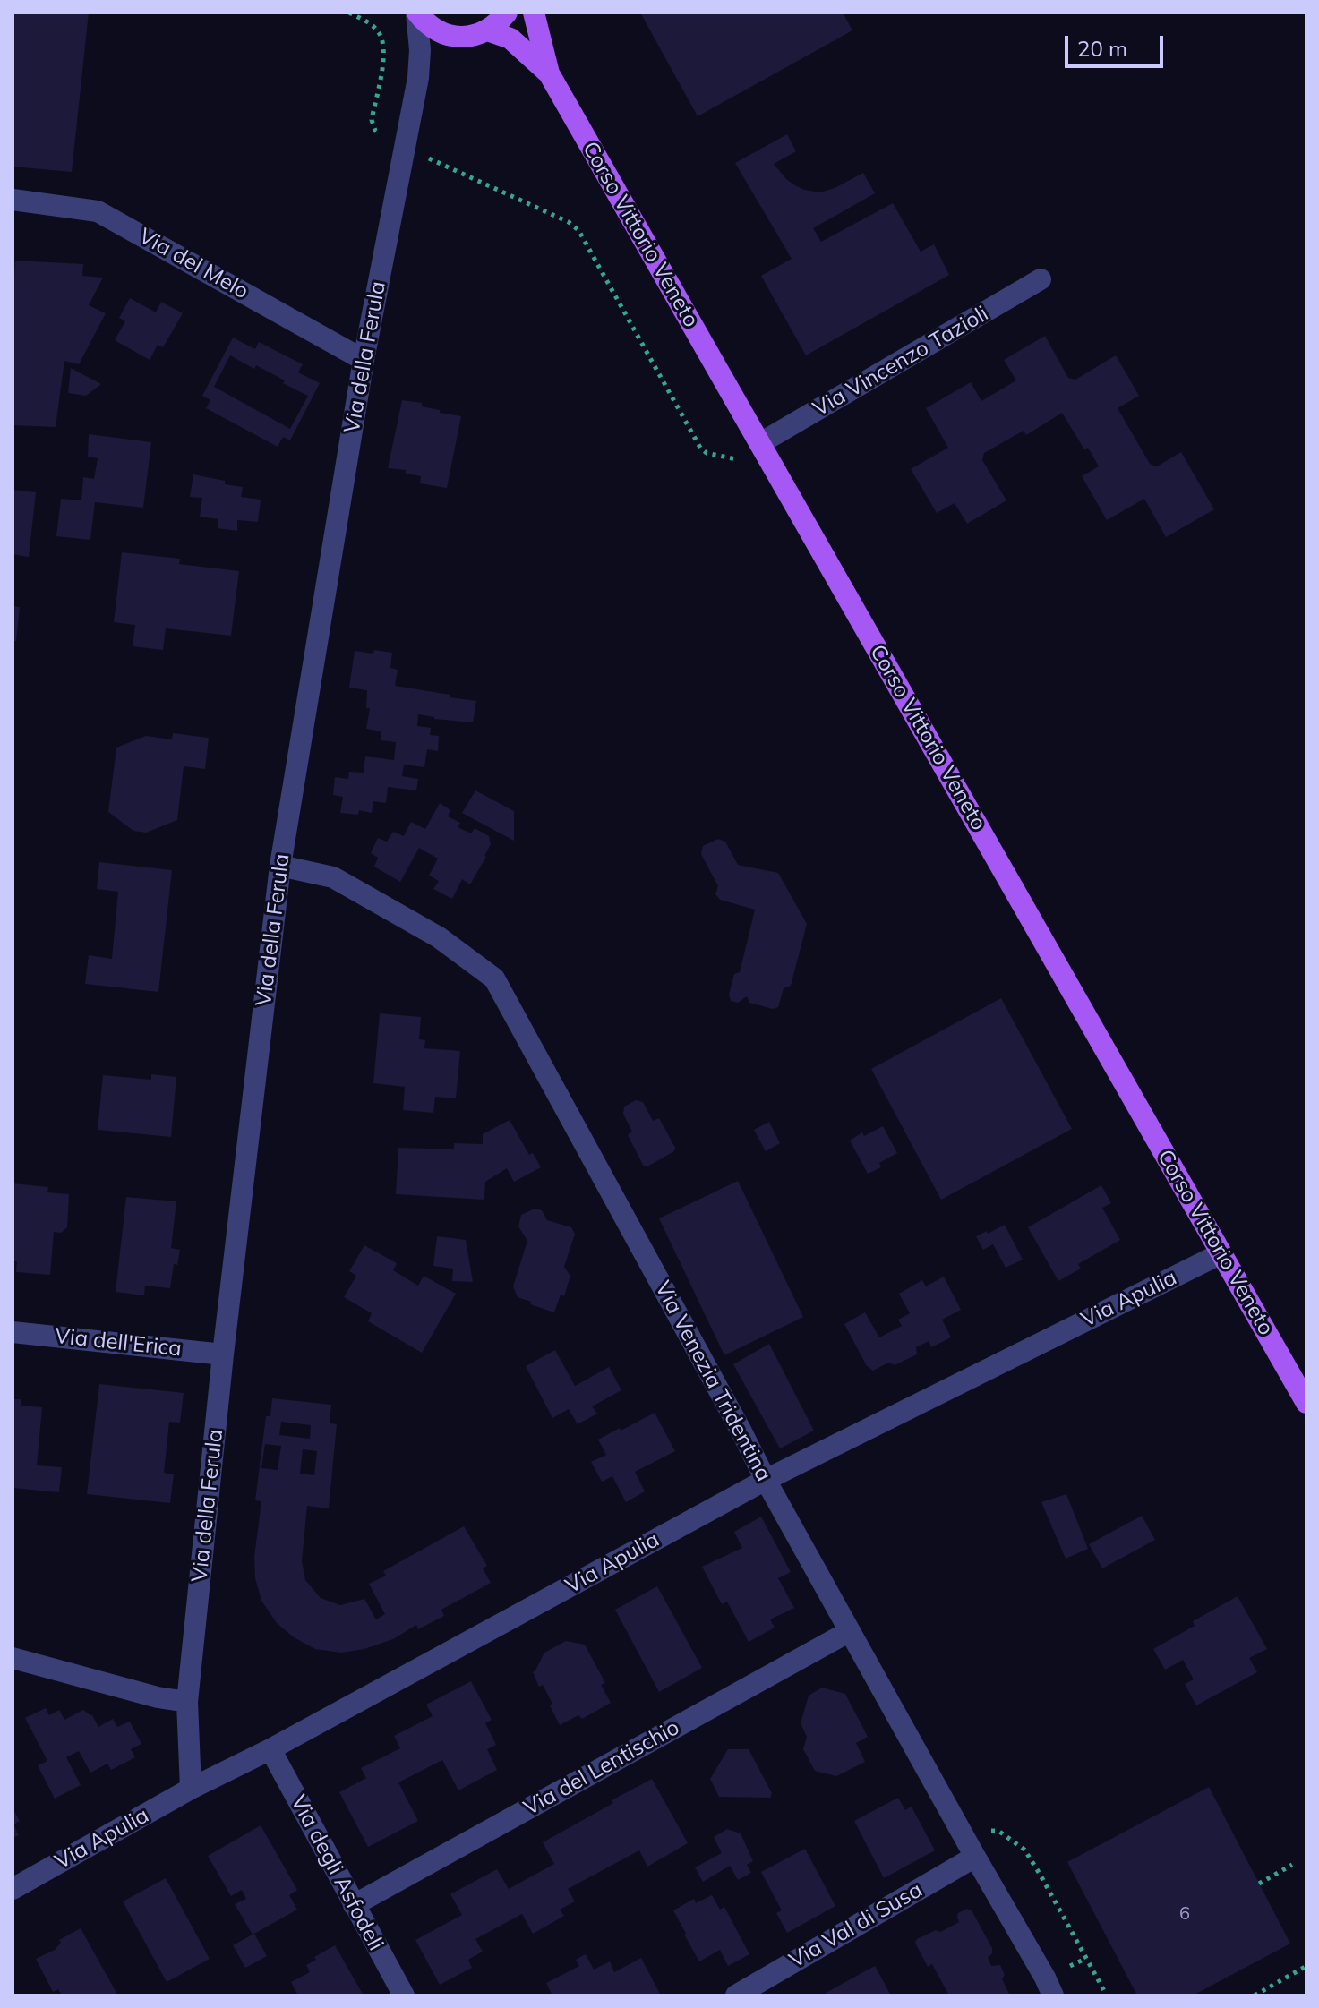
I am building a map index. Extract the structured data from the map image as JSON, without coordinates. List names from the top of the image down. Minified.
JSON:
{"streets":{"main road":["Corso Vittorio Veneto"],"street":["Via del Melo","Via della Ferula","Via Vincenzo Tazioli","Via Apulia","Via dell'Erica","Via Venezia Tridentina","Via del Lentischio","Via degli Asfodeli","Via Val di Susa"]},"crossings":[["Corso Vittorio Veneto","Via Vincenzo Tazioli"],["Corso Vittorio Veneto","Via Apulia"],["Via del Melo","Via della Ferula"],["Via della Ferula","Via Apulia"],["Via della Ferula","Via dell'Erica"],["Via della Ferula","Via Venezia Tridentina"],["Via Apulia","Via Venezia Tridentina"],["Via Apulia","Via degli Asfodeli"],["Via Venezia Tridentina","Via del Lentischio"],["Via Venezia Tridentina","Via Val di Susa"],["Via del Lentischio","Via degli Asfodeli"]],"house_numbers":["6"],"scale_bar":"20 m"}
